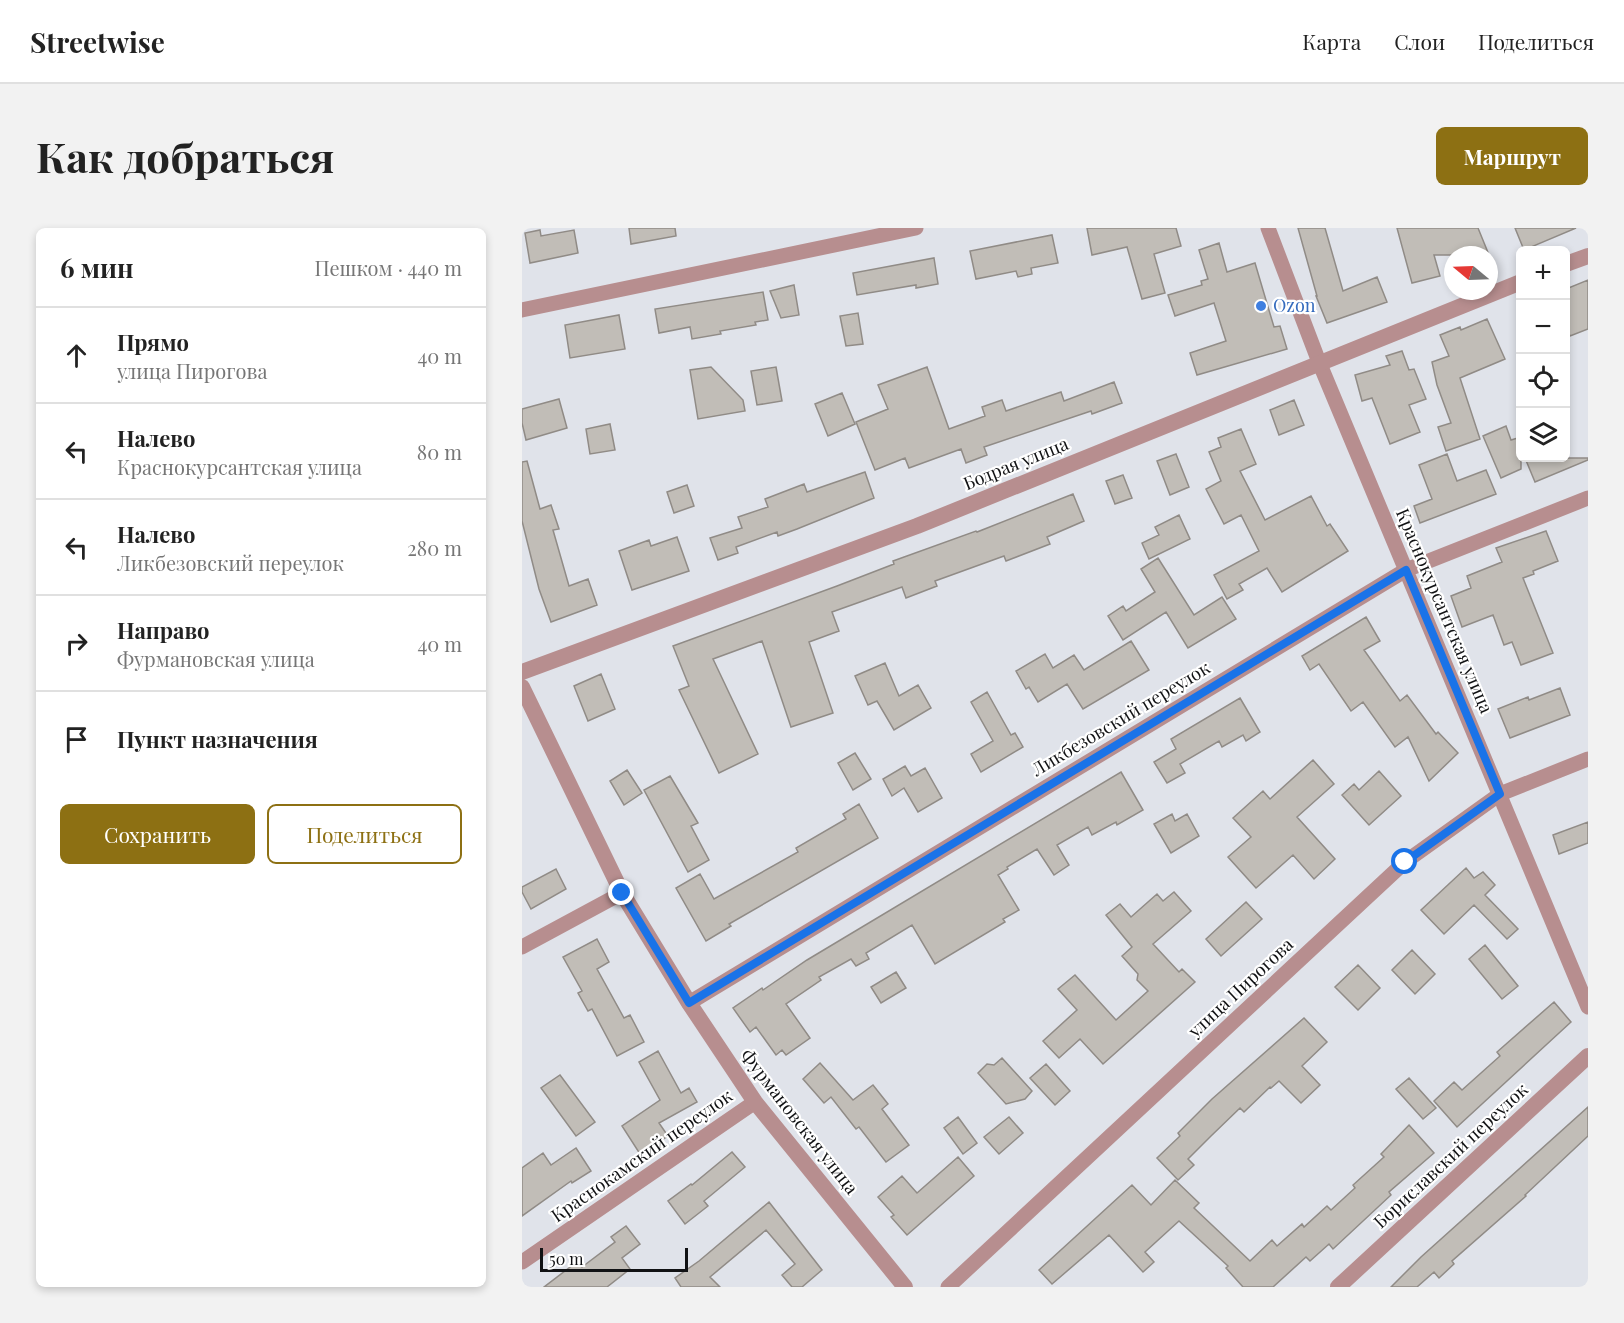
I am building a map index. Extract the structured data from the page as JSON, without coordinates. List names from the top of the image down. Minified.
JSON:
{"streets":{"street":["Бодрая улица","Краснокурсантская улица","Ликбезовский переулок","улица Пирогова","Фурмановская улица","Краснокамский переулок","Бориславский переулок"]},"crossings":[["Бодрая улица","Краснокурсантская улица"],["Краснокурсантская улица","Ликбезовский переулок"],["Краснокурсантская улица","улица Пирогова"],["Ликбезовский переулок","Фурмановская улица"],["Фурмановская улица","Краснокамский переулок"]],"places":["Ozon"],"scale_bar":"50 m","north":"left","page":{"header":"Streetwise","nav":["Карта","Слои","Поделиться"],"buttons":["Маршрут",["Сохранить","Поделиться"]],"title":"Как добраться","heading":["6 мин","Пешком · 440 m"],"map_buttons":["+","−"],"list":[["Прямо","улица Пирогова","40 m"],["Налево","Краснокурсантская улица","80 m"],["Налево","Ликбезовский переулок","280 m"],["Направо","Фурмановская улица","40 m"],"Пункт назначения"],"scale":"50 m"}}
